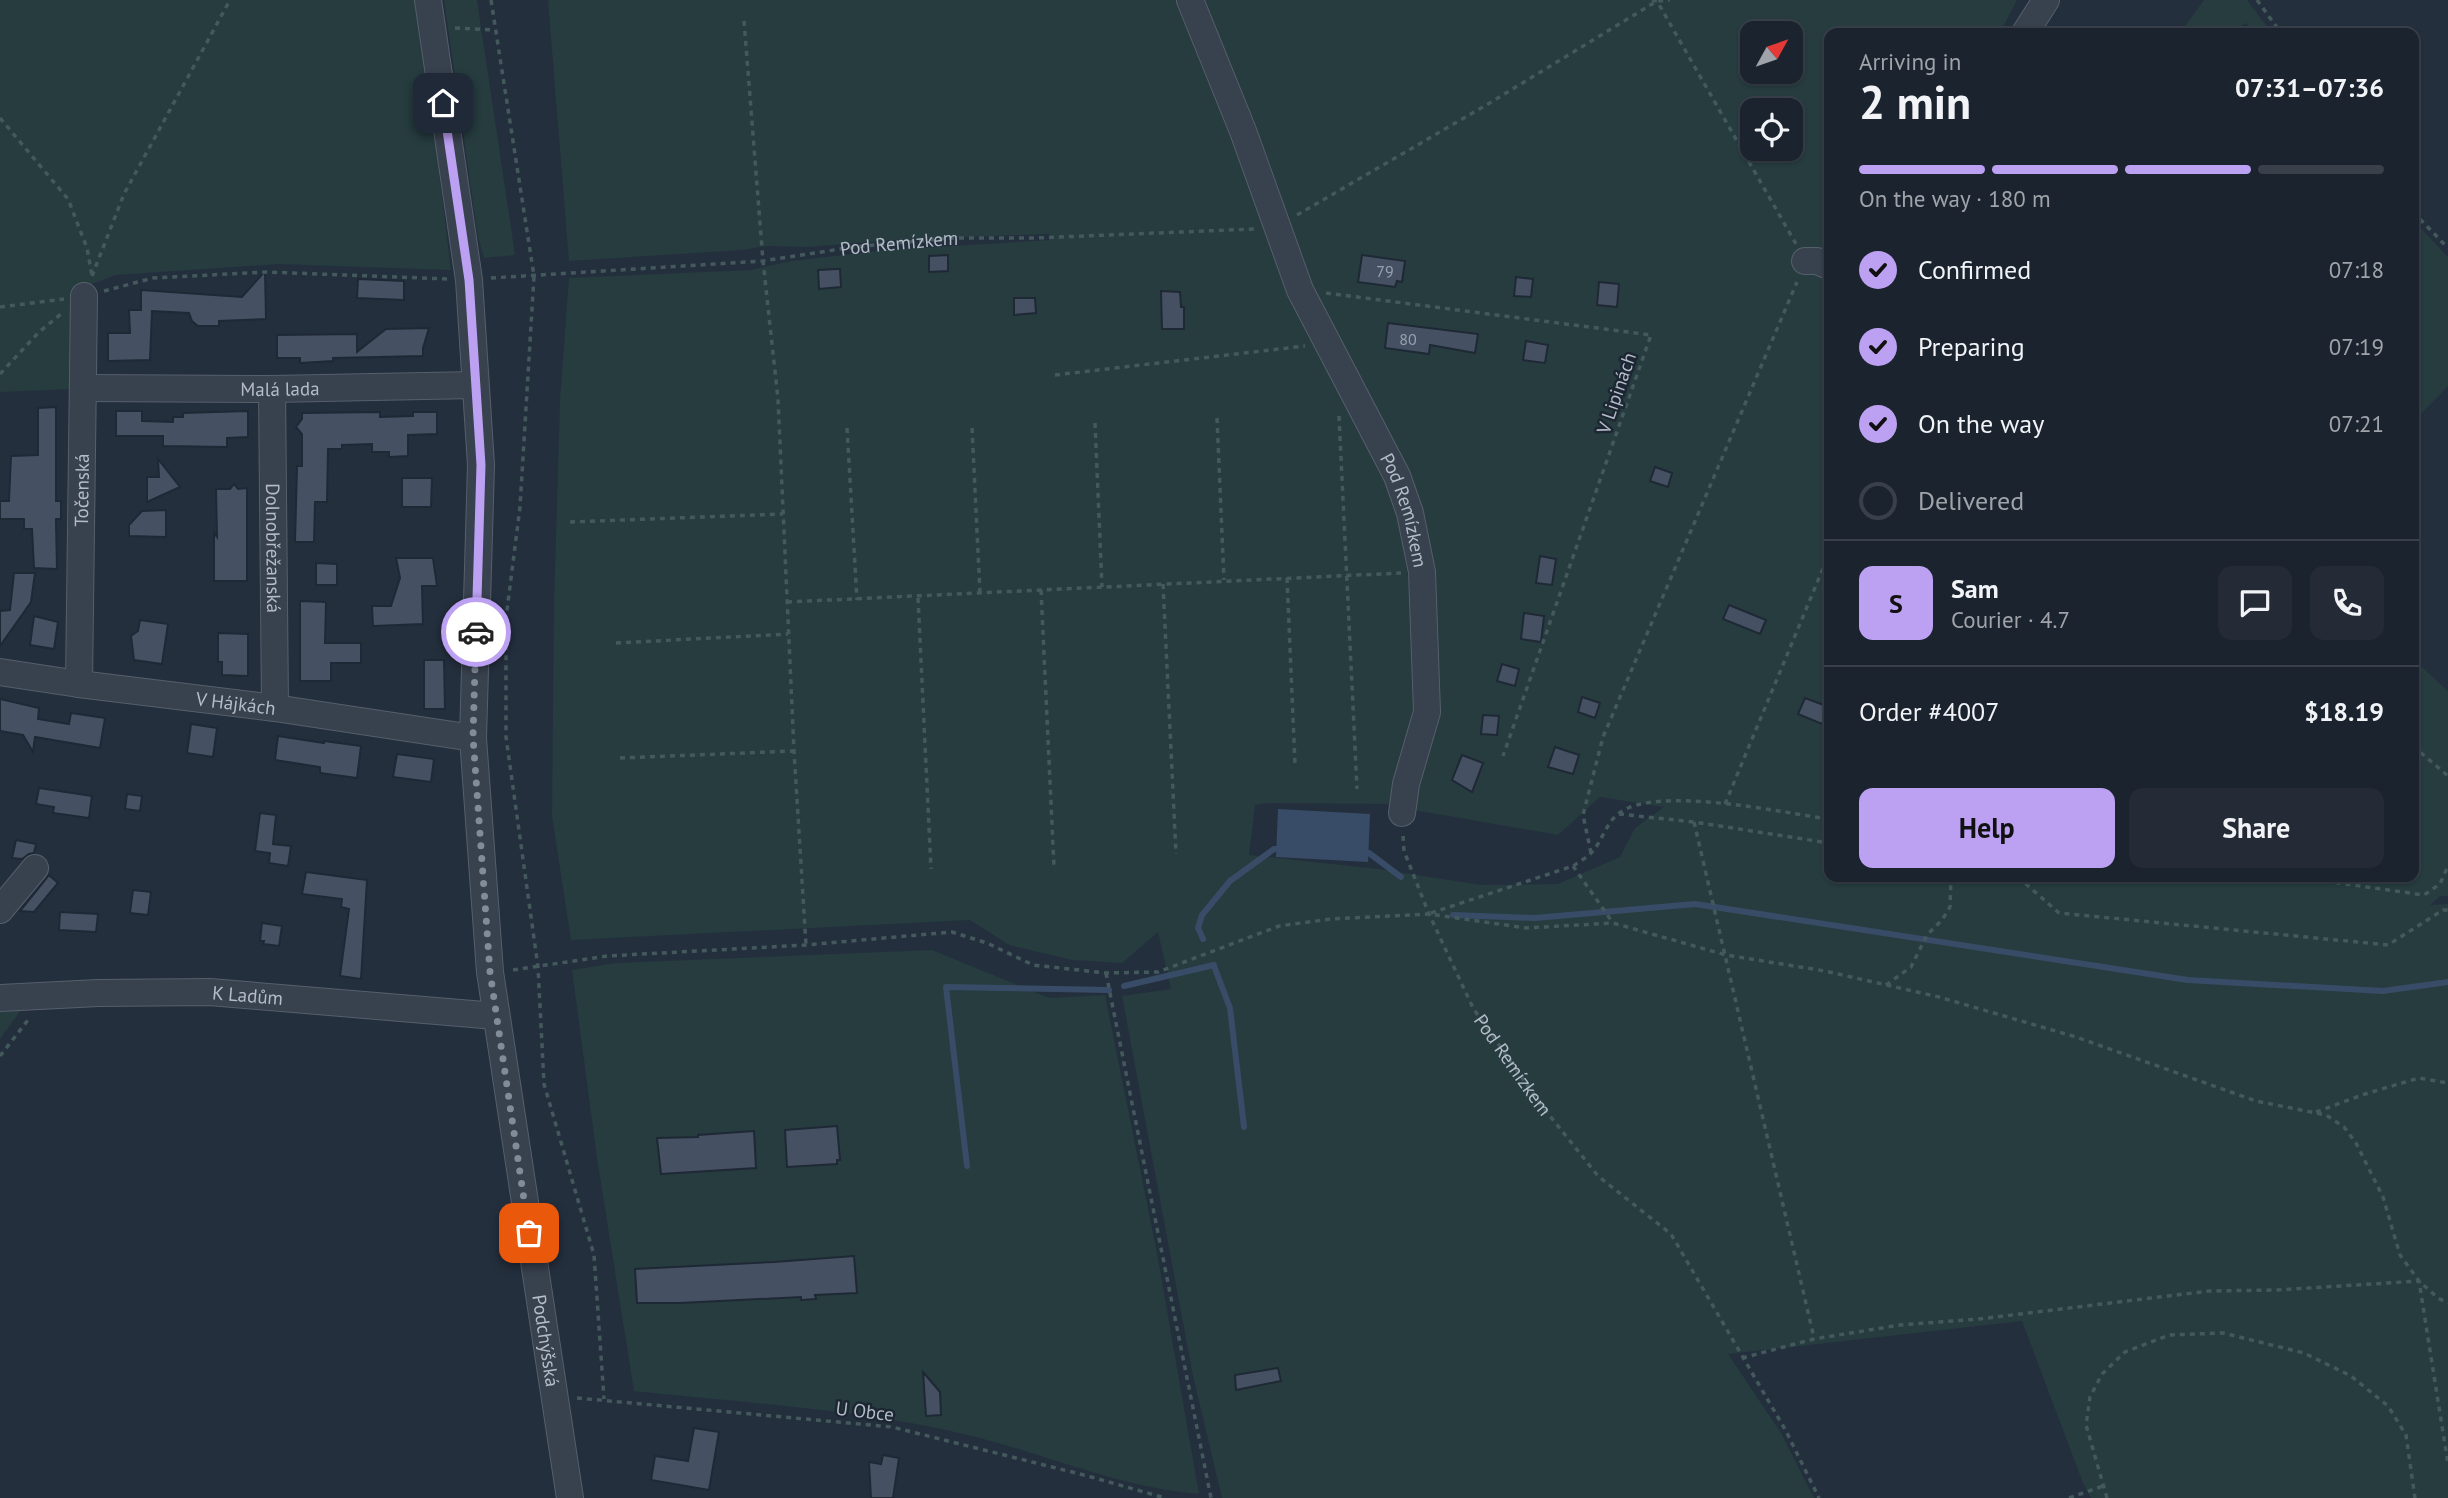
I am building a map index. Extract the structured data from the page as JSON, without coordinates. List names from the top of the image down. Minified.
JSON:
{"streets":{"street":["Pod Remízkem","Malá lada","Točenská","Dolnobřežanská","V Hájkách","K Ladům","Podchýšská"],"path":["V Lipinách","U Obce"]},"crossings":[["Pod Remízkem","V Lipinách"],["Pod Remízkem","Točenská"],["Pod Remízkem","Podchýšská"],["Malá lada","Točenská"],["Malá lada","Dolnobřežanská"],["Malá lada","Podchýšská"],["Točenská","V Hájkách"],["Dolnobřežanská","V Hájkách"],["V Hájkách","Podchýšská"],["K Ladům","Podchýšská"],["Podchýšská","U Obce"]],"house_numbers":["79","80"],"north":"top right","page":{"heading":["2 min","Arriving in","07:31–07:36"],"panel":["Sam","Courier · 4.7","Order #4007","$18.19"],"bar":"On the way · 180 m","list":[["Confirmed","07:18"],["Preparing","07:19"],["On the way","07:21"],"Delivered"],"round":"S","buttons":["Help","Share"]}}
